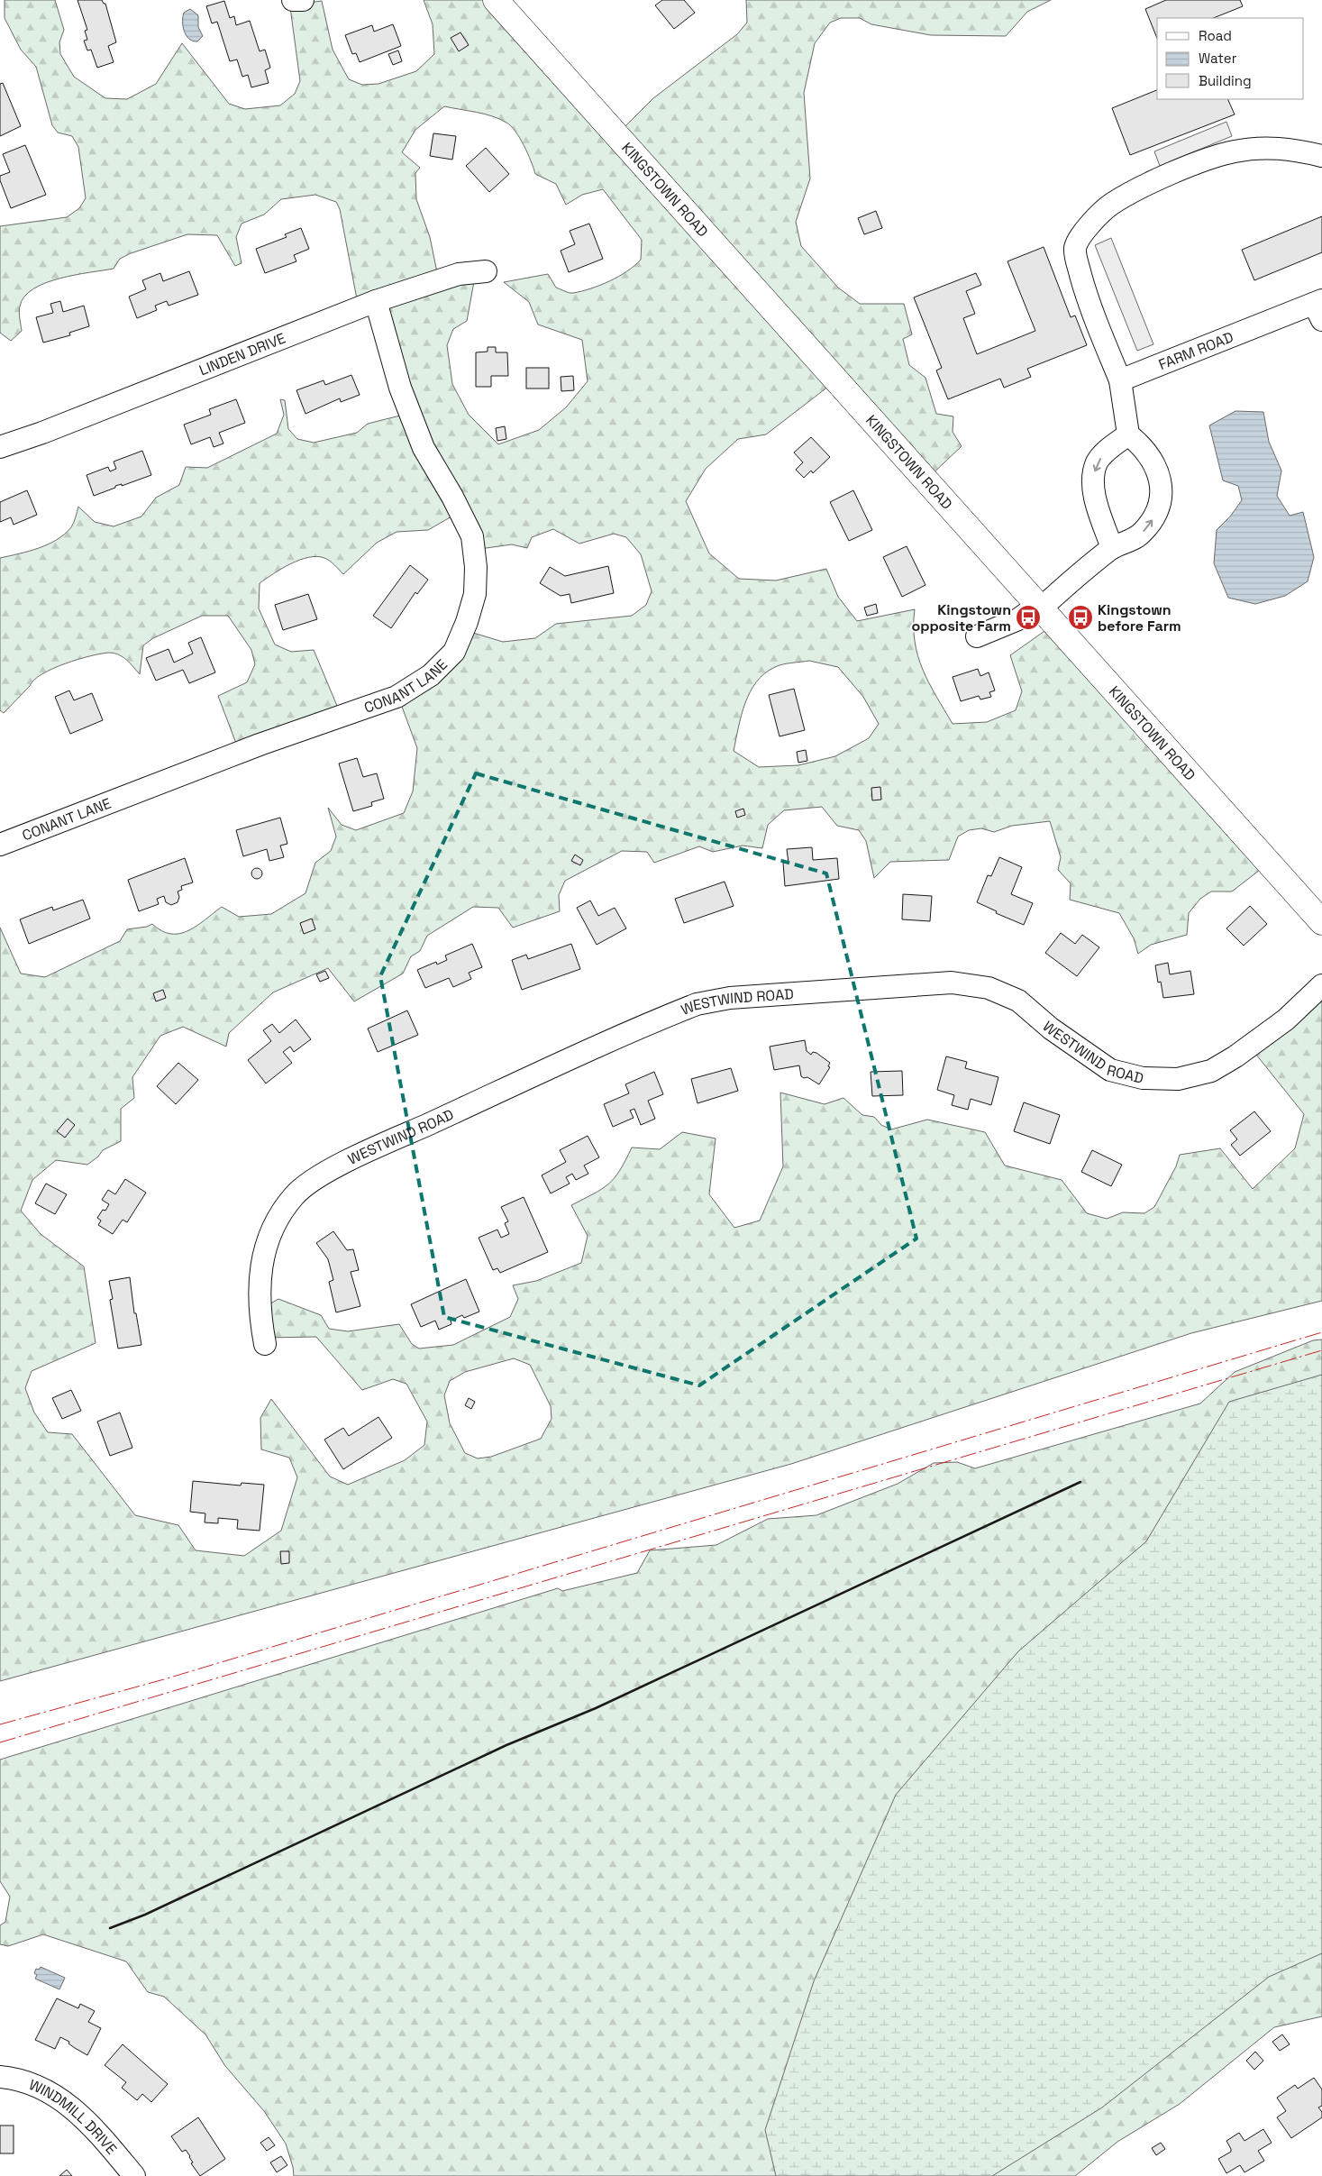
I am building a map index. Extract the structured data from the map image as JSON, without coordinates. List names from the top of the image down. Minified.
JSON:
{"streets":{"main road":["KINGSTOWN ROAD"],"street":["FARM ROAD","LINDEN DRIVE","CONANT LANE","WESTWIND ROAD","WINDMILL DRIVE"]},"crossings":[["LINDEN DRIVE","CONANT LANE"]],"places":{"bus stop":["Kingstown opposite Farm","Kingstown before Farm"]},"legend":["Road","Water","Building"]}
